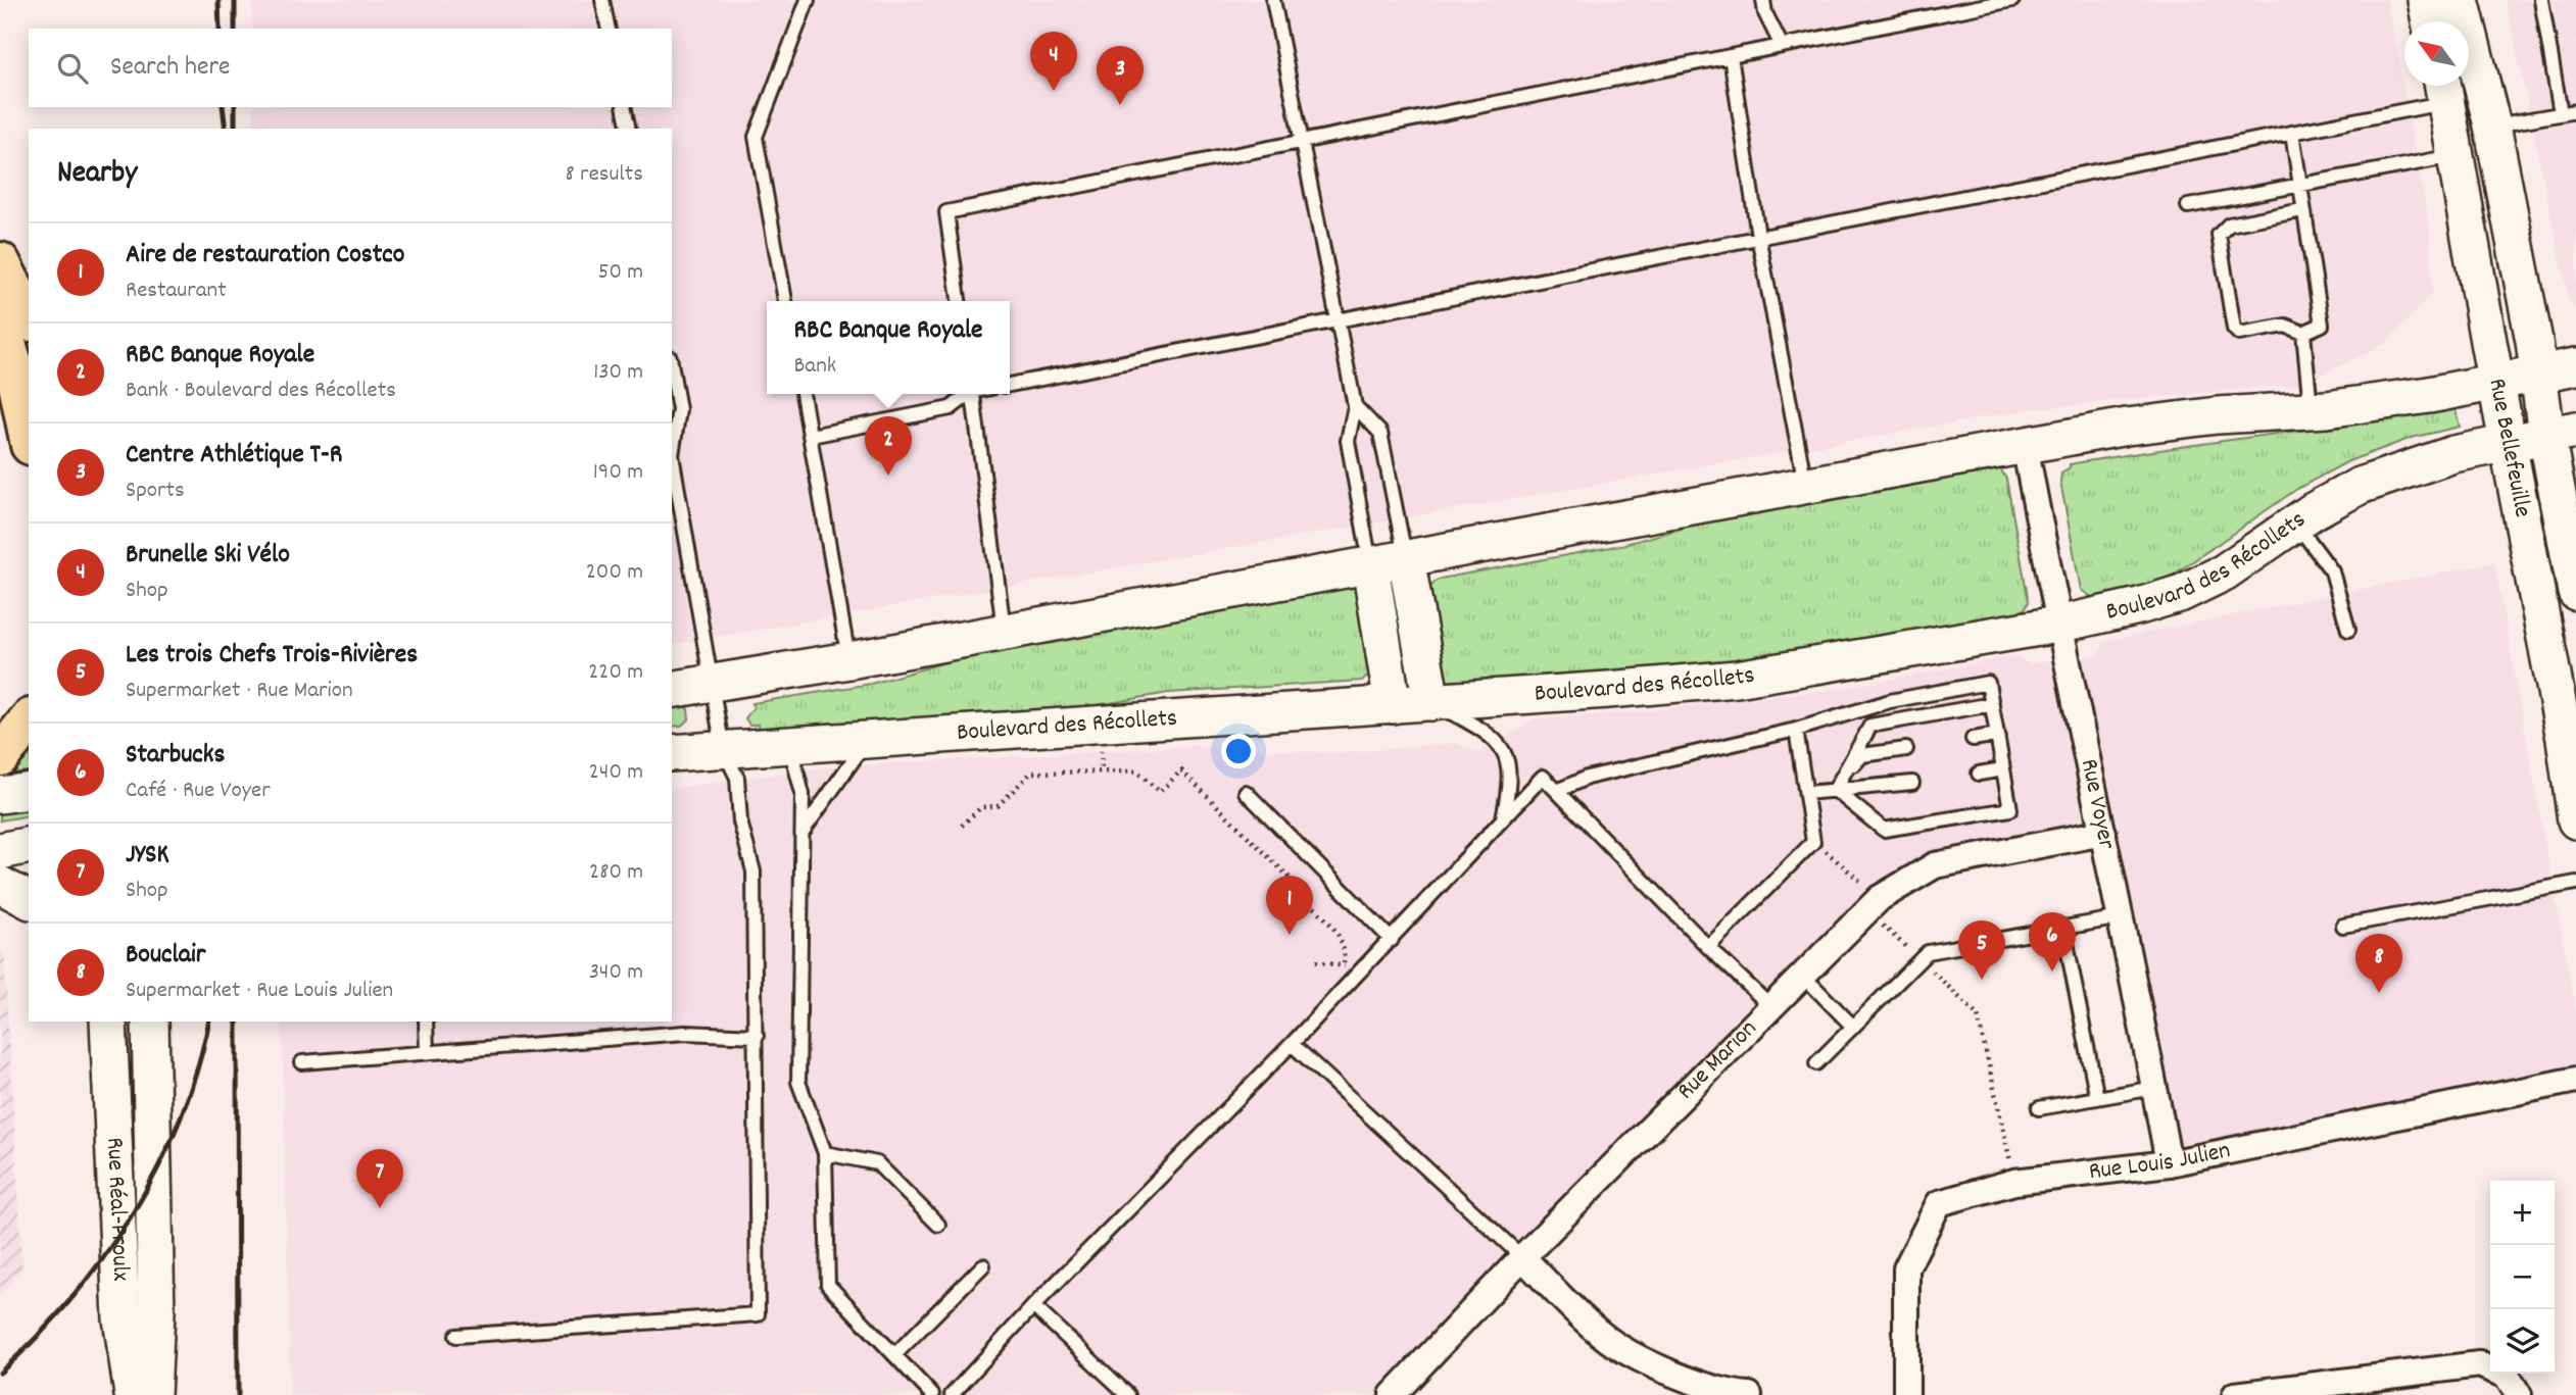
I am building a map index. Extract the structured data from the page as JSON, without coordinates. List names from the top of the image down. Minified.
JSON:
{"streets":{"main road":["Rue Bellefeuille","Boulevard des Récollets","Rue Réal-Proulx"],"street":["Rue Voyer","Rue Marion","Rue Louis Julien"]},"crossings":[["Rue Bellefeuille","Boulevard des Récollets"],["Boulevard des Récollets","Rue Voyer"],["Rue Voyer","Rue Marion"],["Rue Voyer","Rue Louis Julien"]],"north":"top left","page":{"search":"Search here","pins":["4","3","2","1","6","5","8","7"],"heading":["Nearby","8 results"],"list":[{"mark":"1","name":"Aire de restauration Costco","note":"Restaurant","value":"50 m"},{"mark":"2","name":"RBC Banque Royale","note":"Bank · Boulevard des Récollets","value":"130 m"},{"mark":"3","name":"Centre Athlétique T-R","note":"Sports","value":"190 m"},{"mark":"4","name":"Brunelle Ski Vélo","note":"Shop","value":"200 m"},{"mark":"5","name":"Les trois Chefs Trois-Rivières","note":"Supermarket · Rue Marion","value":"220 m"},{"mark":"6","name":"Starbucks","note":"Café · Rue Voyer","value":"240 m"},{"mark":"7","name":"JYSK","note":"Shop","value":"280 m"},{"mark":"8","name":"Bouclair","note":"Supermarket · Rue Louis Julien","value":"340 m"}],"popup":["RBC Banque Royale","Bank"],"map_buttons":["+","−"]}}
